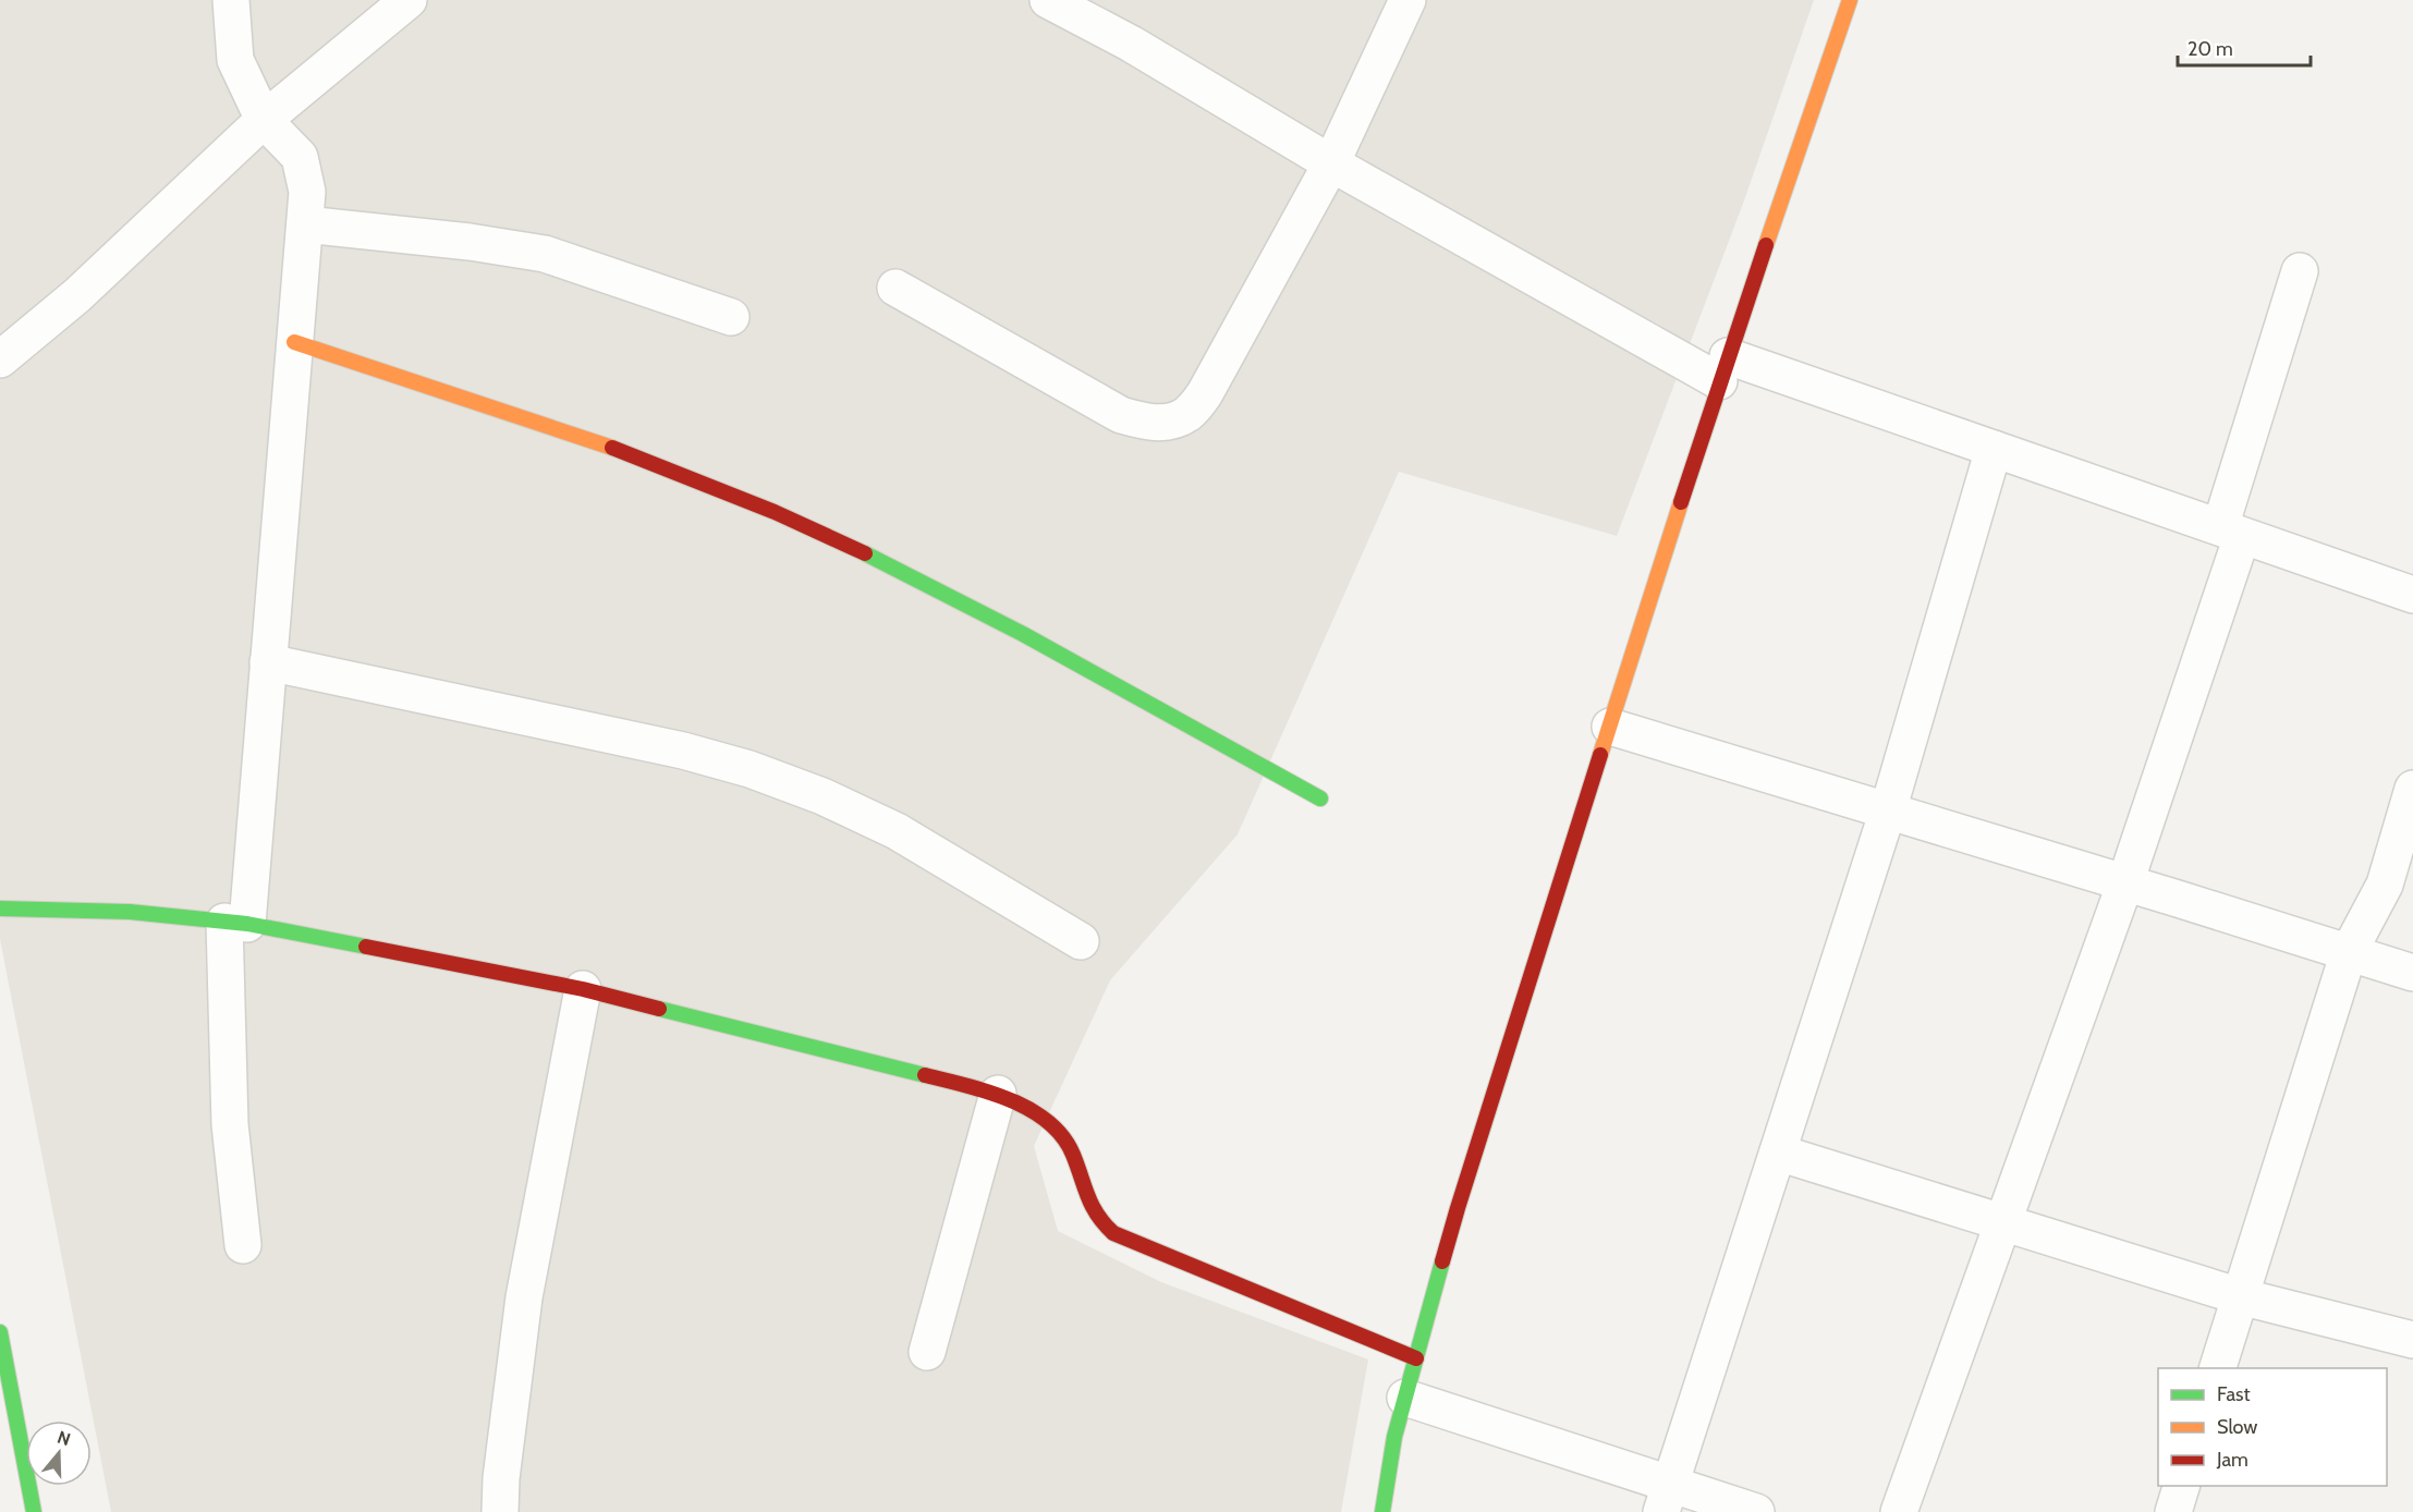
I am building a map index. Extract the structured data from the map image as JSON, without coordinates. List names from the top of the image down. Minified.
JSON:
{"legend":["Fast","Slow","Jam"],"scale_bar":"20 m","north":"top"}
